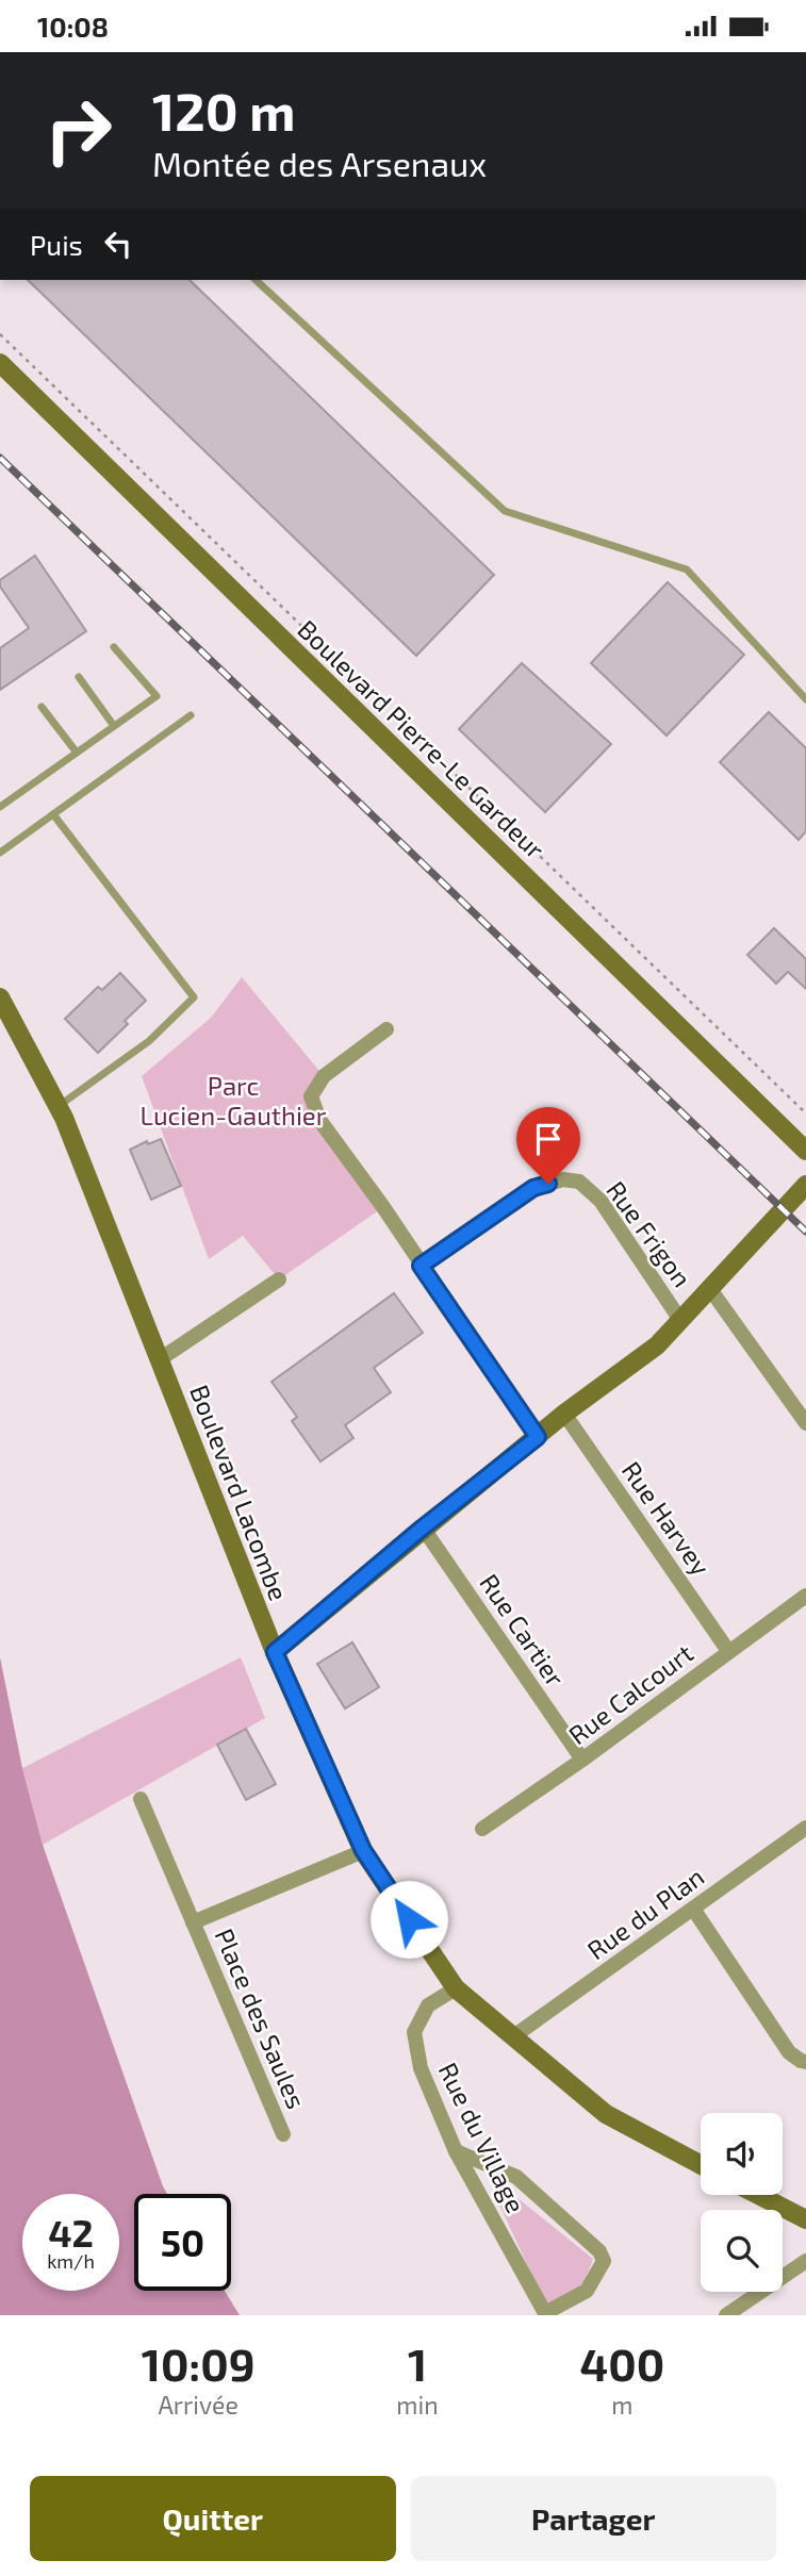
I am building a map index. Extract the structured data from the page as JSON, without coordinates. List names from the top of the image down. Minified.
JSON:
{"streets":{"street":["Boulevard Pierre-Le Gardeur","Rue Frigon","Boulevard Lacombe","Rue Harvey","Rue Cartier","Rue Calcourt","Rue du Plan","Place des Saules","Rue du Village"]},"crossings":[["Boulevard Lacombe","Rue du Plan"],["Boulevard Lacombe","Place des Saules"],["Boulevard Lacombe","Rue du Village"],["Rue Harvey","Rue Calcourt"],["Rue Cartier","Rue Calcourt"]],"parks":["Parc Lucien-Gauthier"],"page":{"status":"10:08","turn":["120 m","Montée des Arsenaux"],"then":"Puis","speed":"42 km/h","limit":"50","eta":["10:09","Arrivée","1","min","400","m"],"buttons":["Quitter","Partager"]}}
